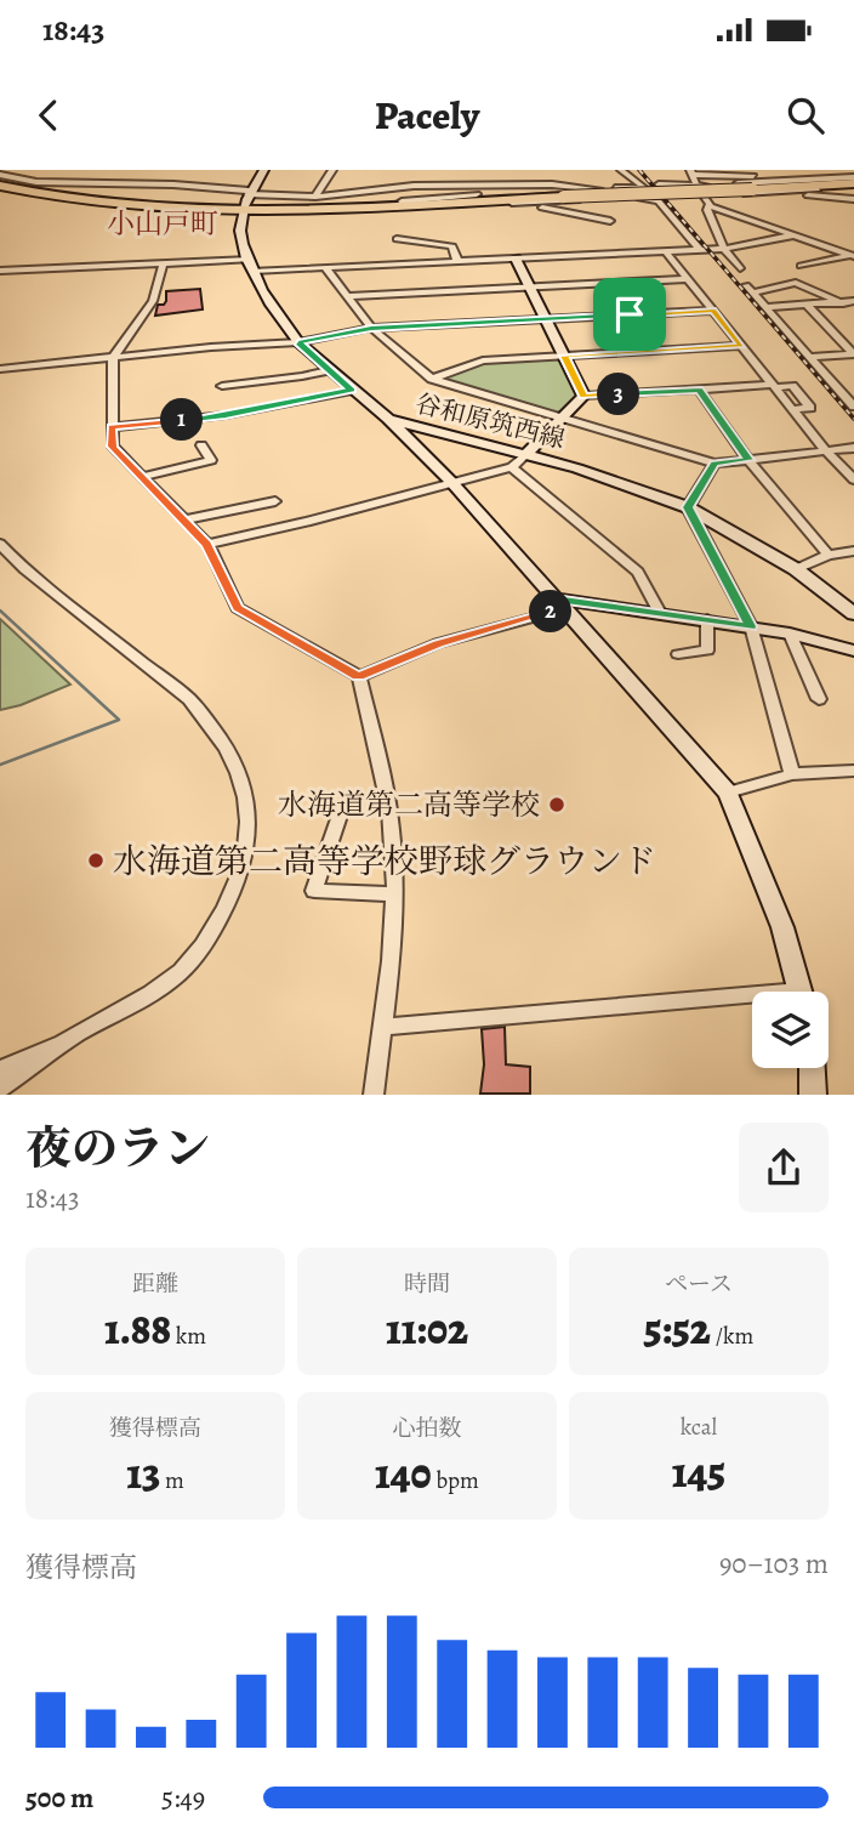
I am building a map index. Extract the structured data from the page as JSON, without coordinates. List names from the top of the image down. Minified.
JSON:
{"streets":{"street":["谷和原筑西線"]},"districts":["小山戸町"],"places":["水海道第二高等学校","水海道第二高等学校野球グラウンド"],"page":{"status":"18:43","header":"Pacely","pins":["3","1","2"],"heading":["夜のラン","18:43"],"stats":[["距離","1.88 km"],["時間","11:02"],["ペース","5:52 /km"],["獲得標高","13 m"],["心拍数","140 bpm"],["kcal","145"]],"chart":["獲得標高","90–103 m"],"list":[{"name":"500 m","note":"5:49"}]}}
